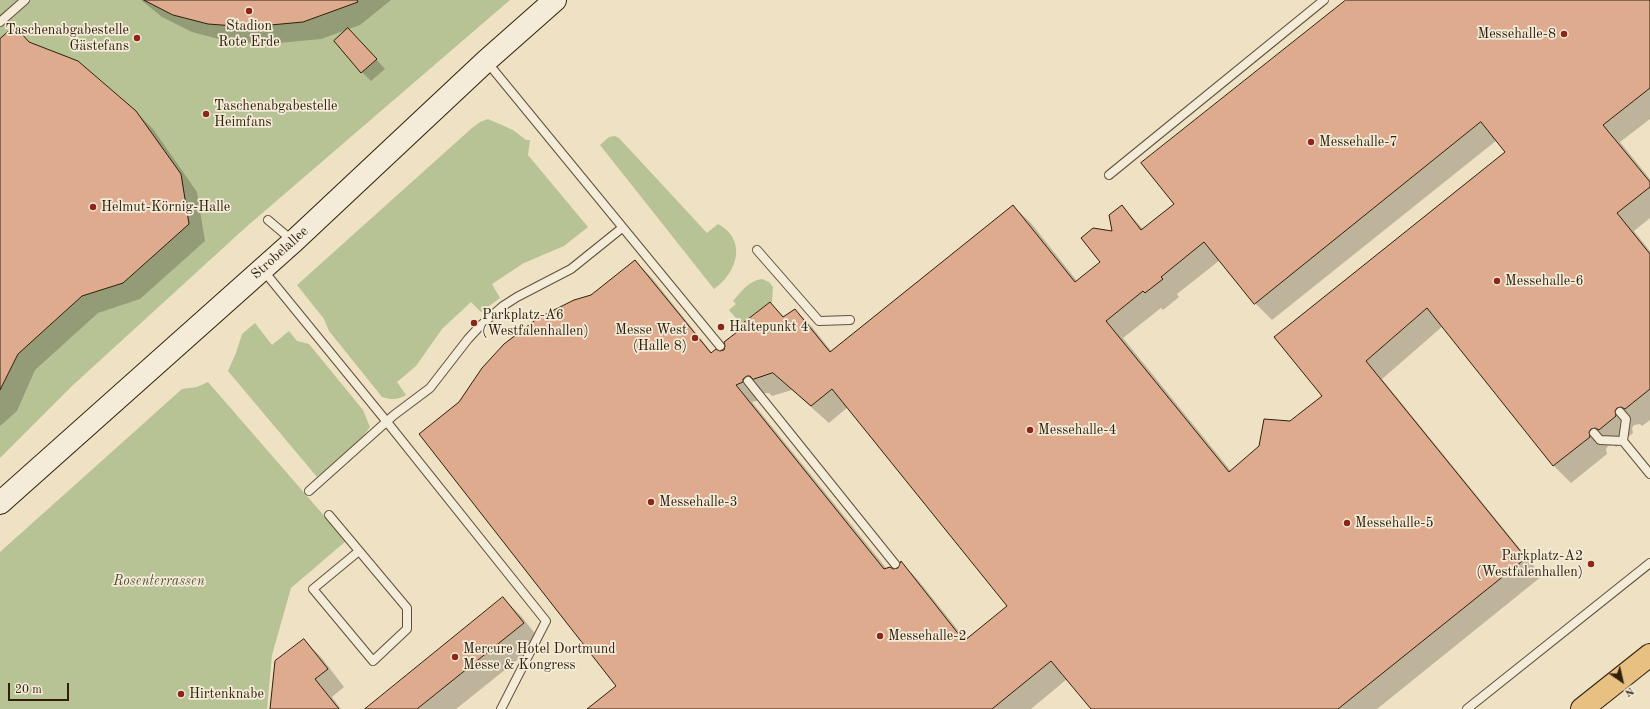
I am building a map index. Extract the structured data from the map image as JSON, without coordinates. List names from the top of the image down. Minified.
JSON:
{"streets":{"street":["Strobelallee"]},"parks":["Rosenterrassen"],"places":["Stadion Rote Erde","Messehalle-8","Taschenabgabestelle Gästefans","Taschenabgabestelle Heimfans","Messehalle-7","Helmut-Körnig-Halle","Messehalle-6","Parkplatz-A6 (Westfalenhallen)","Haltepunkt 4","Messe West (Halle 8)","Messehalle-4","Messehalle-3","Messehalle-5","Parkplatz-A2 (Westfalenhallen)","Messehalle-2","Mercure Hotel Dortmund Messe & Kongress","Hirtenknabe"],"scale_bar":"20 m","north":"bottom right"}
